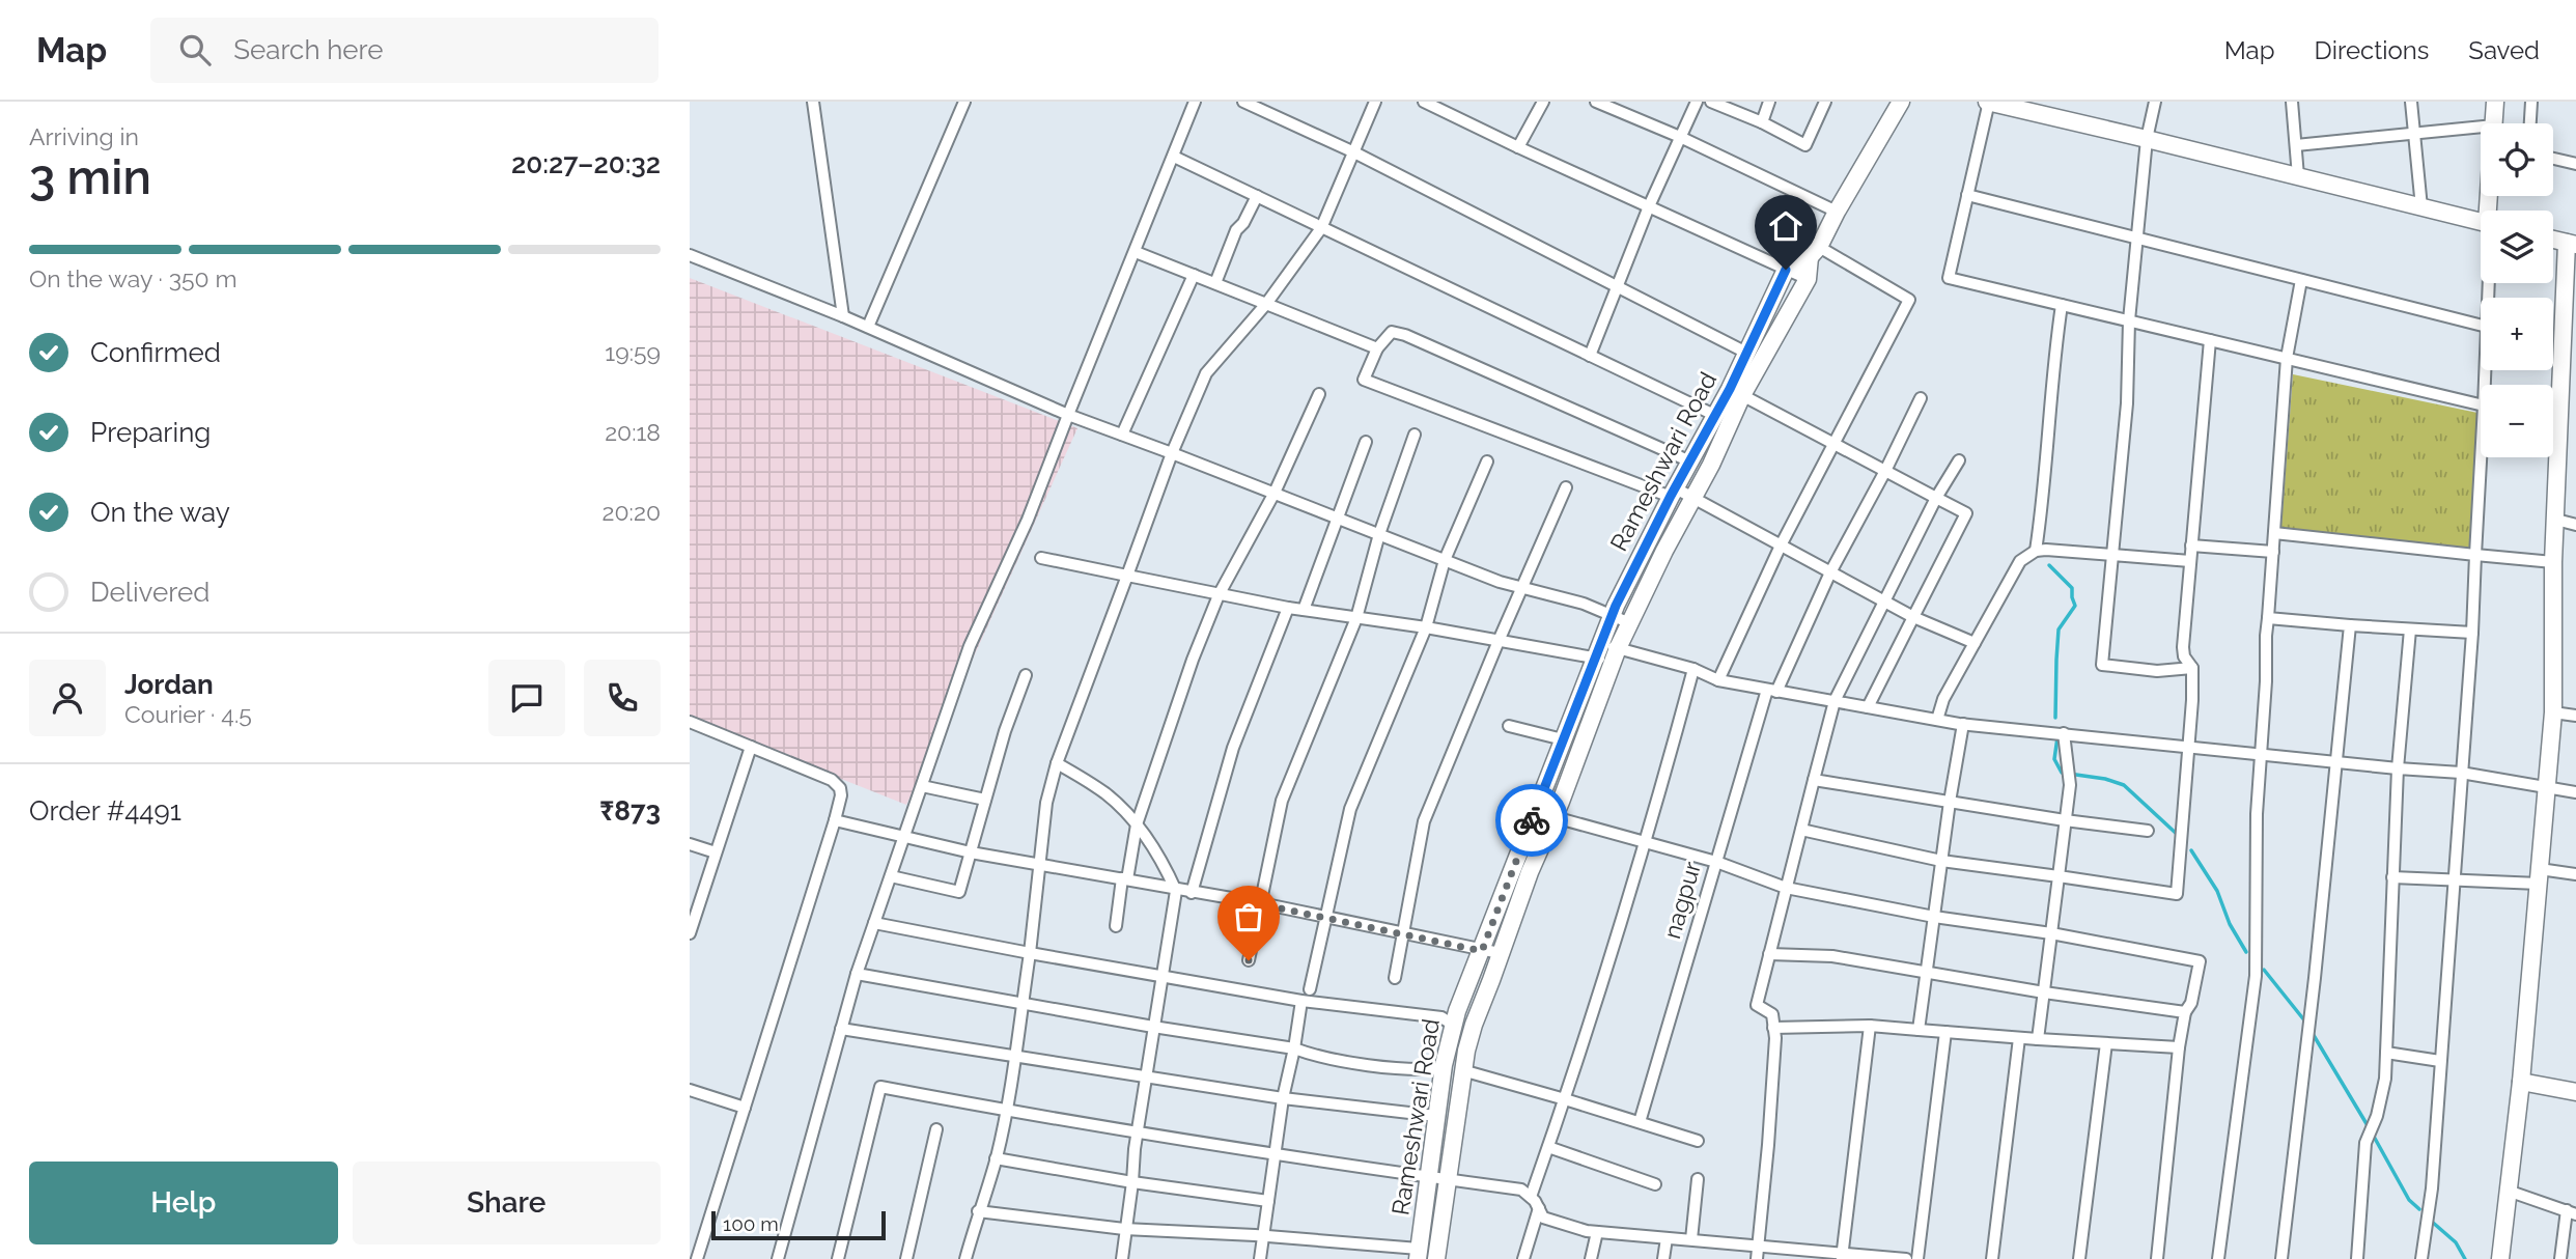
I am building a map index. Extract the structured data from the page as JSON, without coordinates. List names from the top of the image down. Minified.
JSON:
{"streets":{"street":["Rameshwari Road","nagpur"]},"scale_bar":"100 m","page":{"header":"Map","search":"Search here","nav":["Map","Directions","Saved"],"heading":["3 min","Arriving in","20:27–20:32"],"panel":["Jordan","Courier · 4.5","Order #4491","₹873"],"map_buttons":["+","−"],"bar":"On the way · 350 m","list":[["Confirmed","19:59"],["Preparing","20:18"],["On the way","20:20"],"Delivered"],"buttons":["Help","Share"],"scale":"100 m"}}
